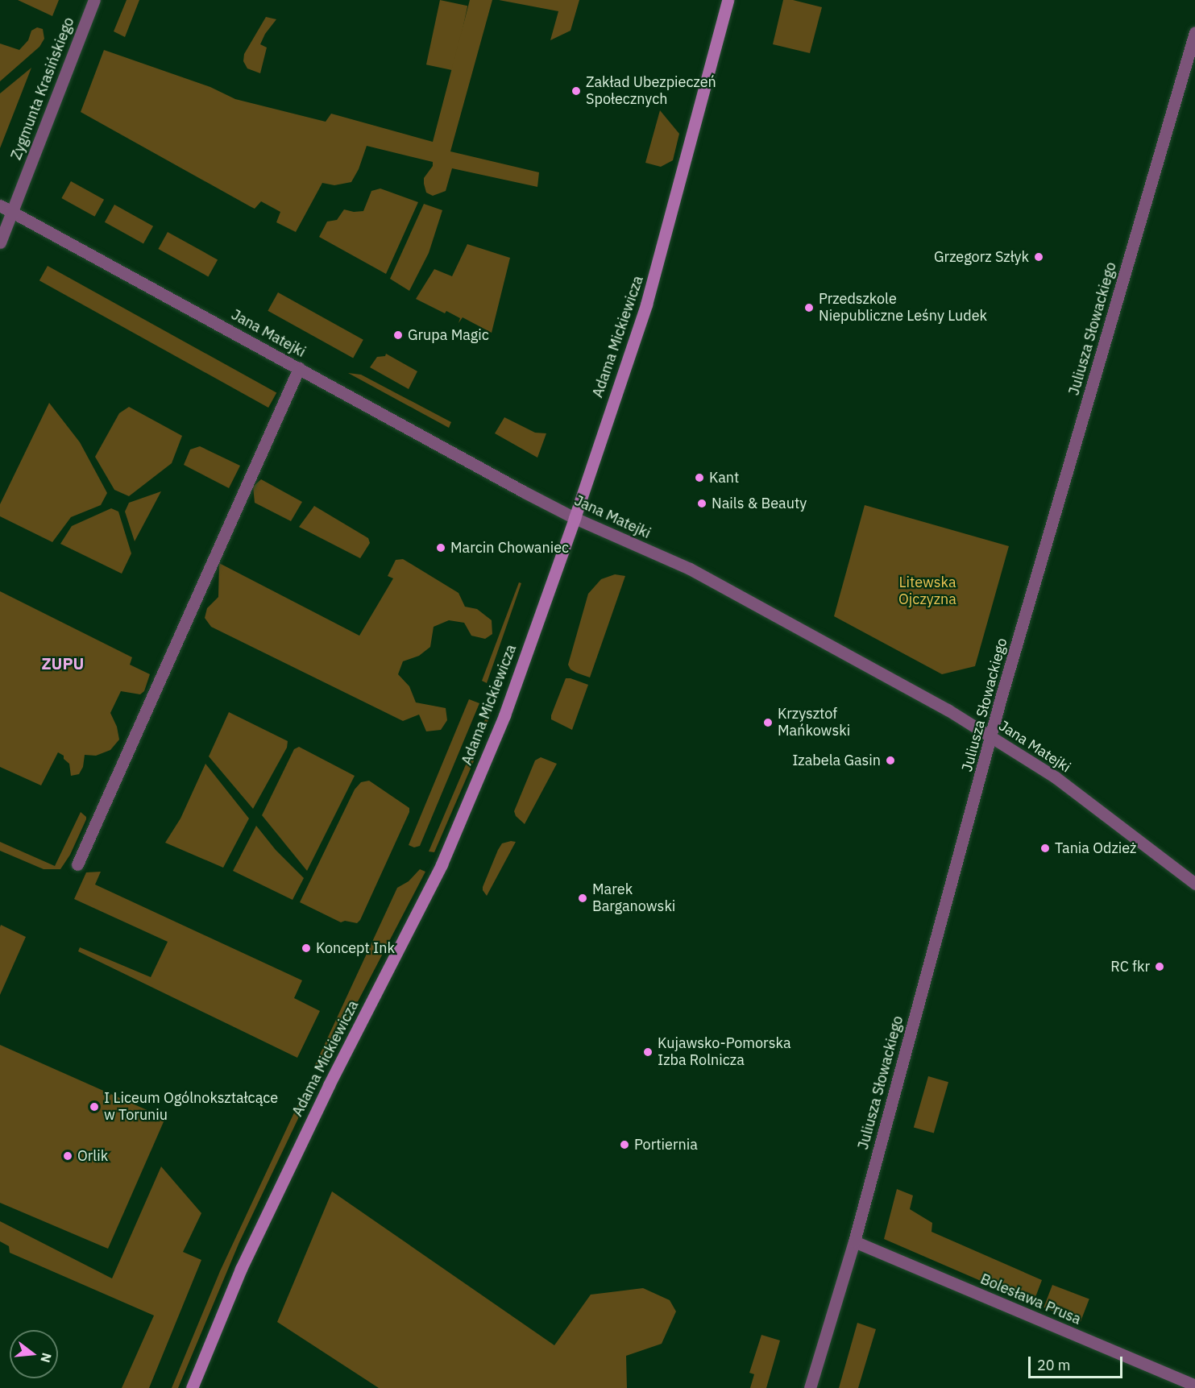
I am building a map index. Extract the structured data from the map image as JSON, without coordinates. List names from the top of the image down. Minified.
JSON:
{"streets":{"street":["Zygmunta Krasińskiego","Juliusza Słowackiego","Jana Matejki","Adama Mickiewicza","Bolesława Prusa"]},"crossings":[["Zygmunta Krasińskiego","Jana Matejki"],["Juliusza Słowackiego","Jana Matejki"],["Juliusza Słowackiego","Bolesława Prusa"],["Jana Matejki","Adama Mickiewicza"]],"districts":["ZUPU"],"parks":["Litewska Ojczyzna"],"places":["Zakład Ubezpieczeń Społecznych","Grzegorz Szłyk","Przedszkole Niepubliczne Leśny Ludek","Grupa Magic","Kant","Nails & Beauty","Marcin Chowaniec","Krzysztof Mańkowski","Izabela Gasin","Tania Odzież","Marek Barganowski","Koncept Ink","RC fkr","Kujawsko-Pomorska Izba Rolnicza","I Liceum Ogólnokształcące w Toruniu","Portiernia","Orlik"],"scale_bar":"20 m","north":"right"}
